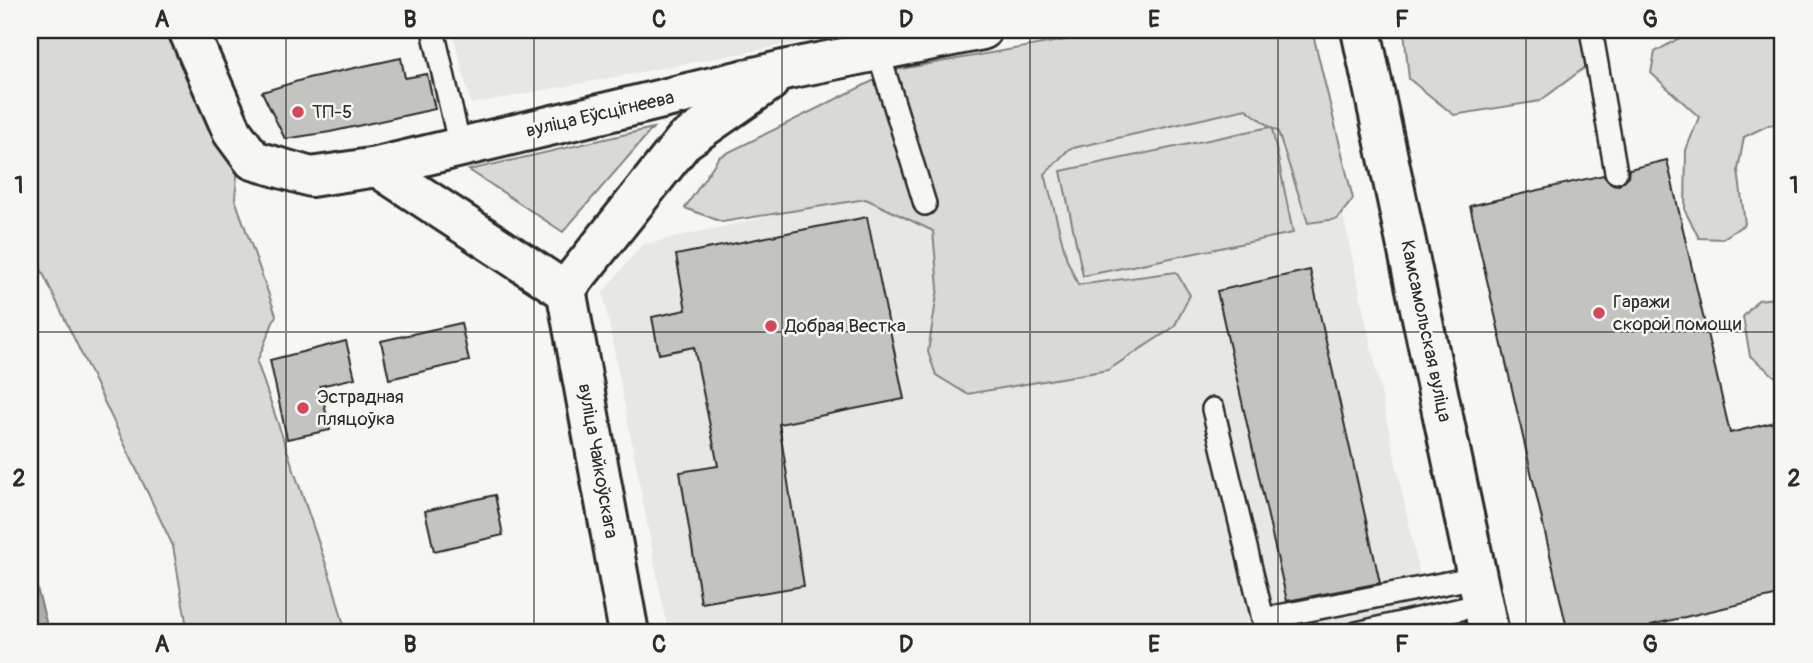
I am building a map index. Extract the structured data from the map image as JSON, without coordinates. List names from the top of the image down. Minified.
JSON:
{"streets":{"street":["вуліца Еўсцігнеева","Камсамольская вуліца","вуліца Чайкоўскага"]},"places":["ТП-5","Гаражи скорой помощи","Добрая Вестка","Эстрадная пляцоўка"],"grid":{"columns":["A","B","C","D","E","F","G"],"rows":["1","2"]}}
